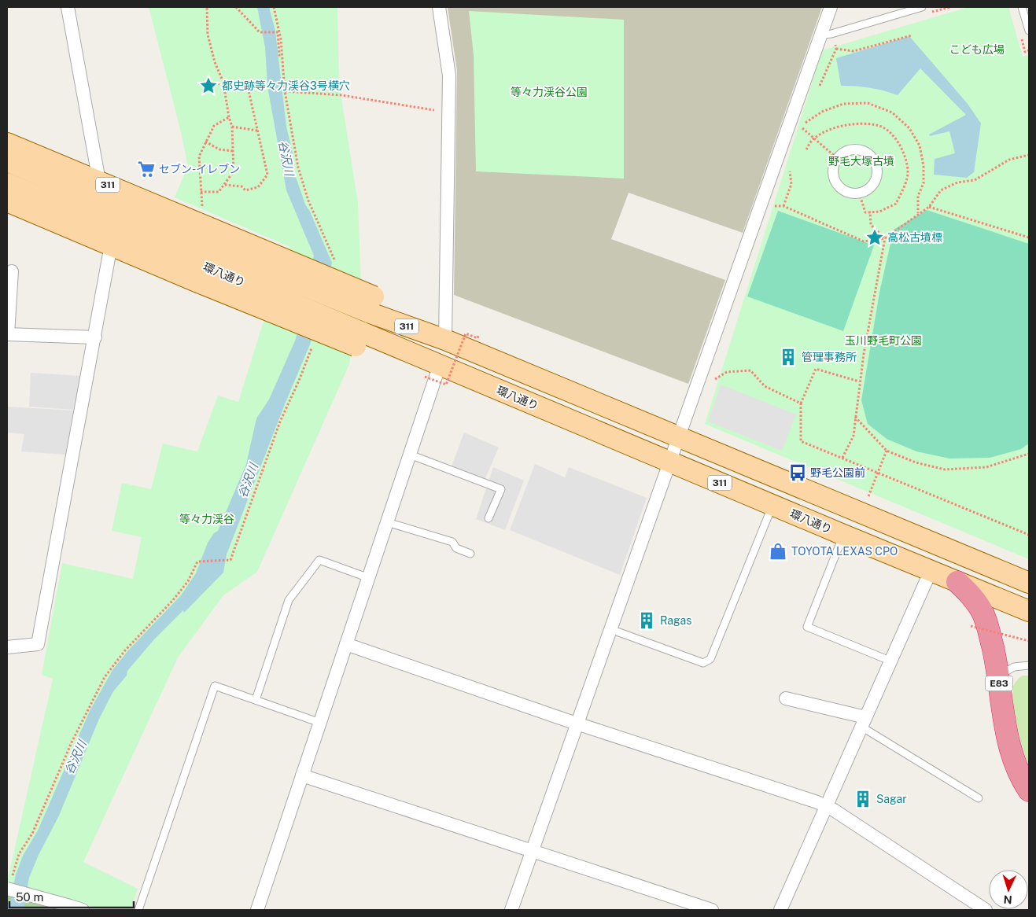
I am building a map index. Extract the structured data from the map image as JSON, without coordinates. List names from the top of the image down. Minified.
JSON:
{"streets":{"highway":["E83"],"main road":["311","環八通り"]},"crossings":[["311","環八通り"],["環八通り","E83"]],"water":["谷沢川"],"parks":["こども広場","等々力渓谷公園","野毛大塚古墳","玉川野毛町公園","等々力渓谷"],"places":{"place":["都史跡等々力渓谷3号横穴","高松古墳標"],"supermarket":["セブン-イレブン"],"building":["管理事務所","Ragas","Sagar"],"bus stop":["野毛公園前"],"shop":["TOYOTA LEXAS CPO"]},"scale_bar":"50 m","north":"bottom"}
